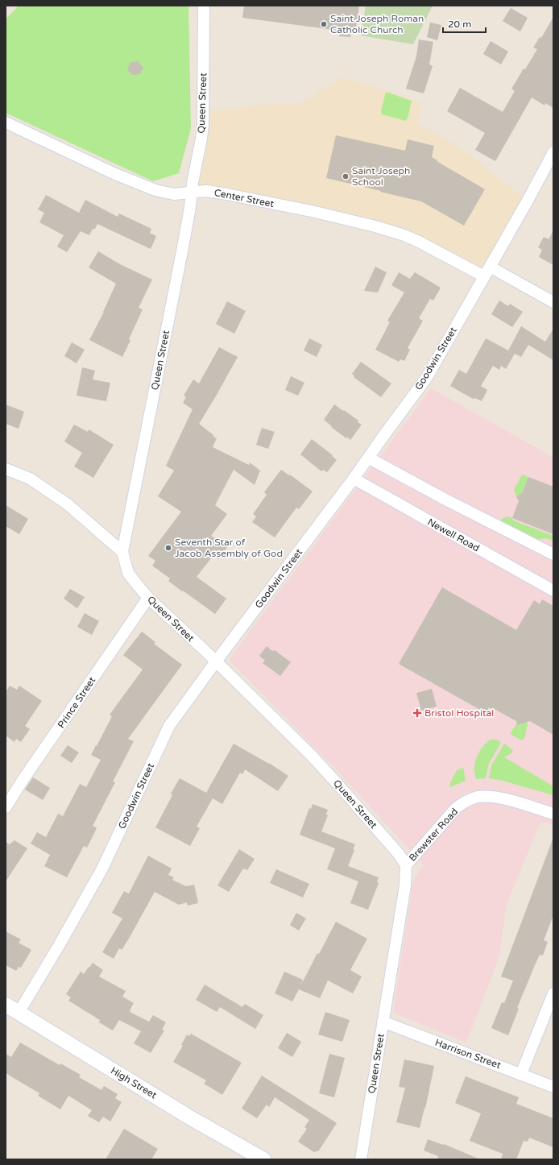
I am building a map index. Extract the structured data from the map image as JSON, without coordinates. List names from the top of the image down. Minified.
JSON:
{"streets":{"street":["Queen Street","Center Street","Goodwin Street","Newell Road","Prince Street","Brewster Road","Harrison Street","High Street"]},"crossings":[["Queen Street","Center Street"],["Queen Street","Goodwin Street"],["Queen Street","Prince Street"],["Queen Street","Brewster Road"],["Queen Street","Harrison Street"],["Center Street","Goodwin Street"],["Goodwin Street","Newell Road"],["Goodwin Street","High Street"]],"places":{"other":["Saint Joseph Roman Catholic Church","Saint Joseph School","Seventh Star of Jacob Assembly of God"],"health":["Bristol Hospital"]},"scale_bar":"20 m"}
